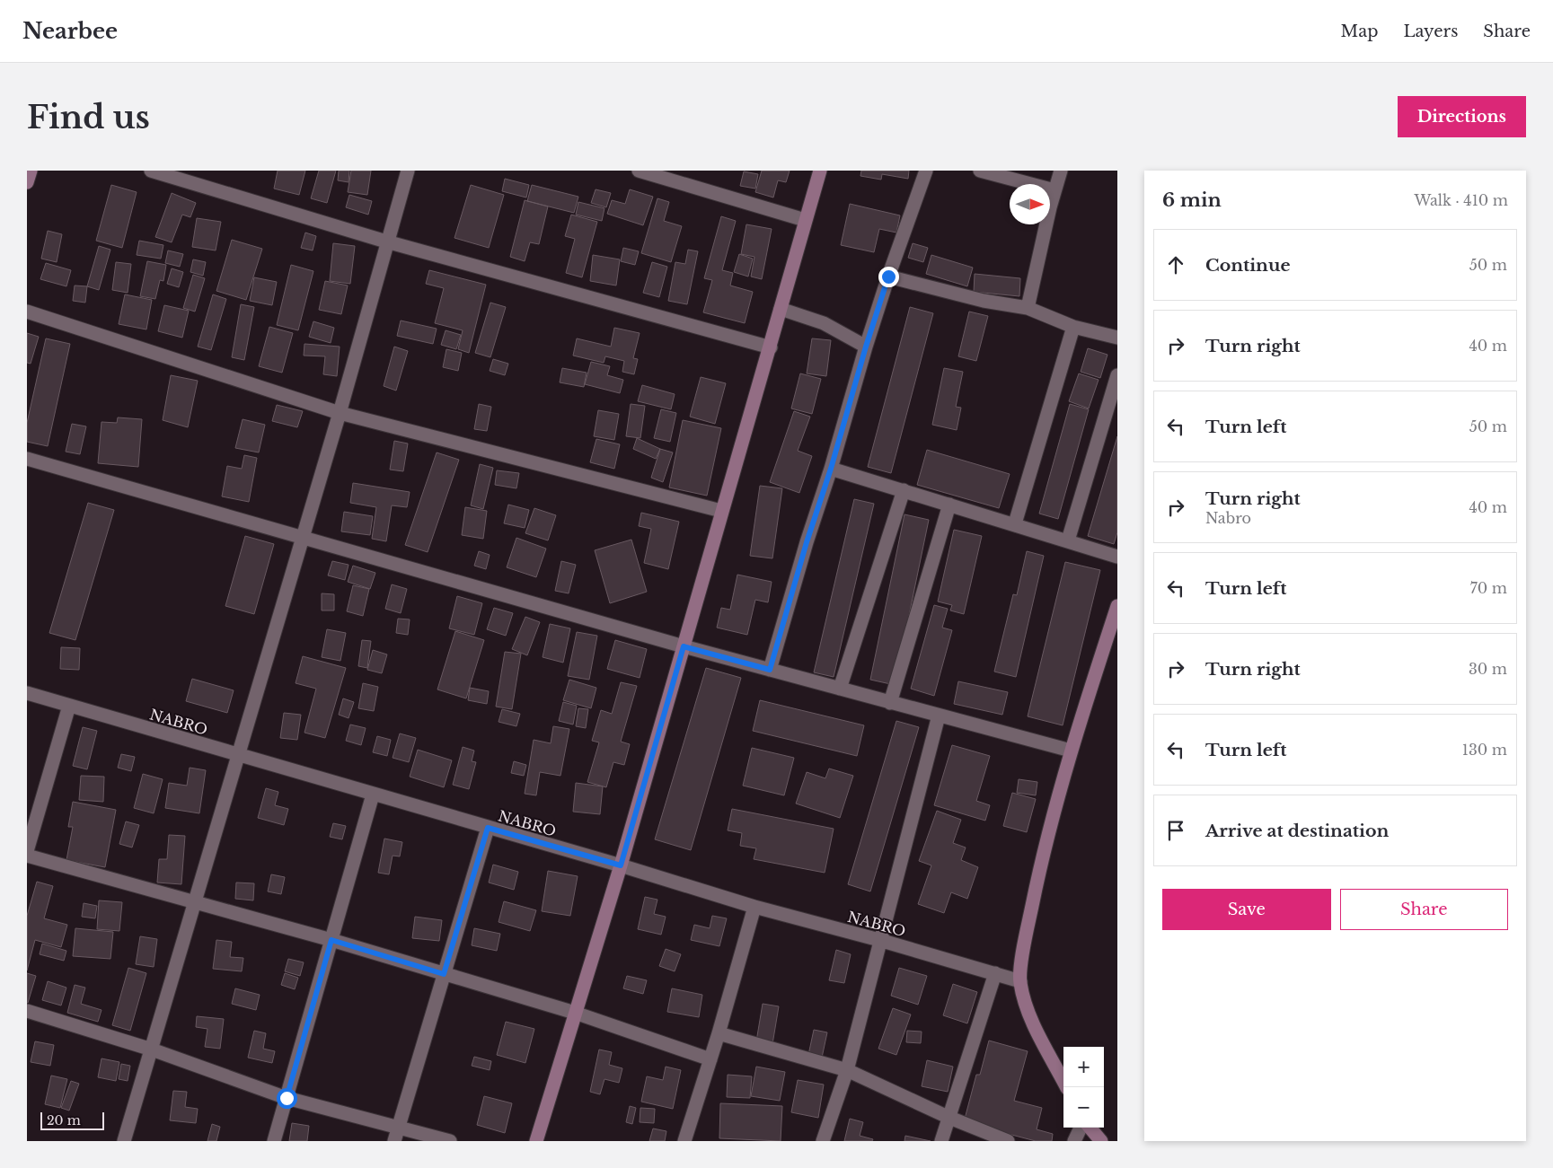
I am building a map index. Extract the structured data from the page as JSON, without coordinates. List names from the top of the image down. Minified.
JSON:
{"streets":{"street":["NABRO"]},"scale_bar":"20 m","north":"right","page":{"header":"Nearbee","nav":["Map","Layers","Share"],"buttons":["Directions",["Save","Share"]],"title":"Find us","heading":["6 min","Walk · 410 m"],"list":[["Continue","50 m"],["Turn right","40 m"],["Turn left","50 m"],["Turn right","Nabro","40 m"],["Turn left","70 m"],["Turn right","30 m"],["Turn left","130 m"],"Arrive at destination"],"map_buttons":["+","−"],"scale":"20 m"}}
